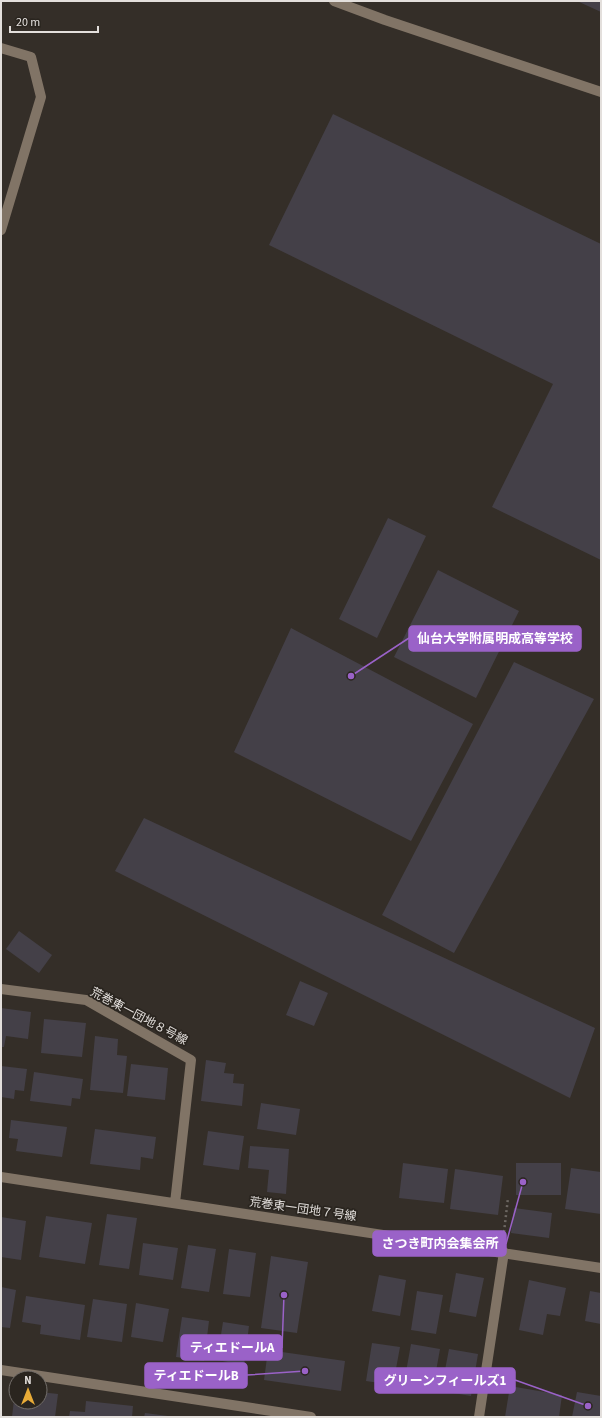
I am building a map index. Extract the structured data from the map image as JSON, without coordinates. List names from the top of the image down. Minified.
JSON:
{"streets":{"street":["荒巻東一団地８号線","荒巻東一団地７号線"]},"crossings":[["荒巻東一団地８号線","荒巻東一団地７号線"]],"places":["仙台大学附属明成高等学校","さつき町内会集会所","ティエドールA","ティエドールB","グリーンフィールズ1"],"scale_bar":"20 m","north":"top"}
